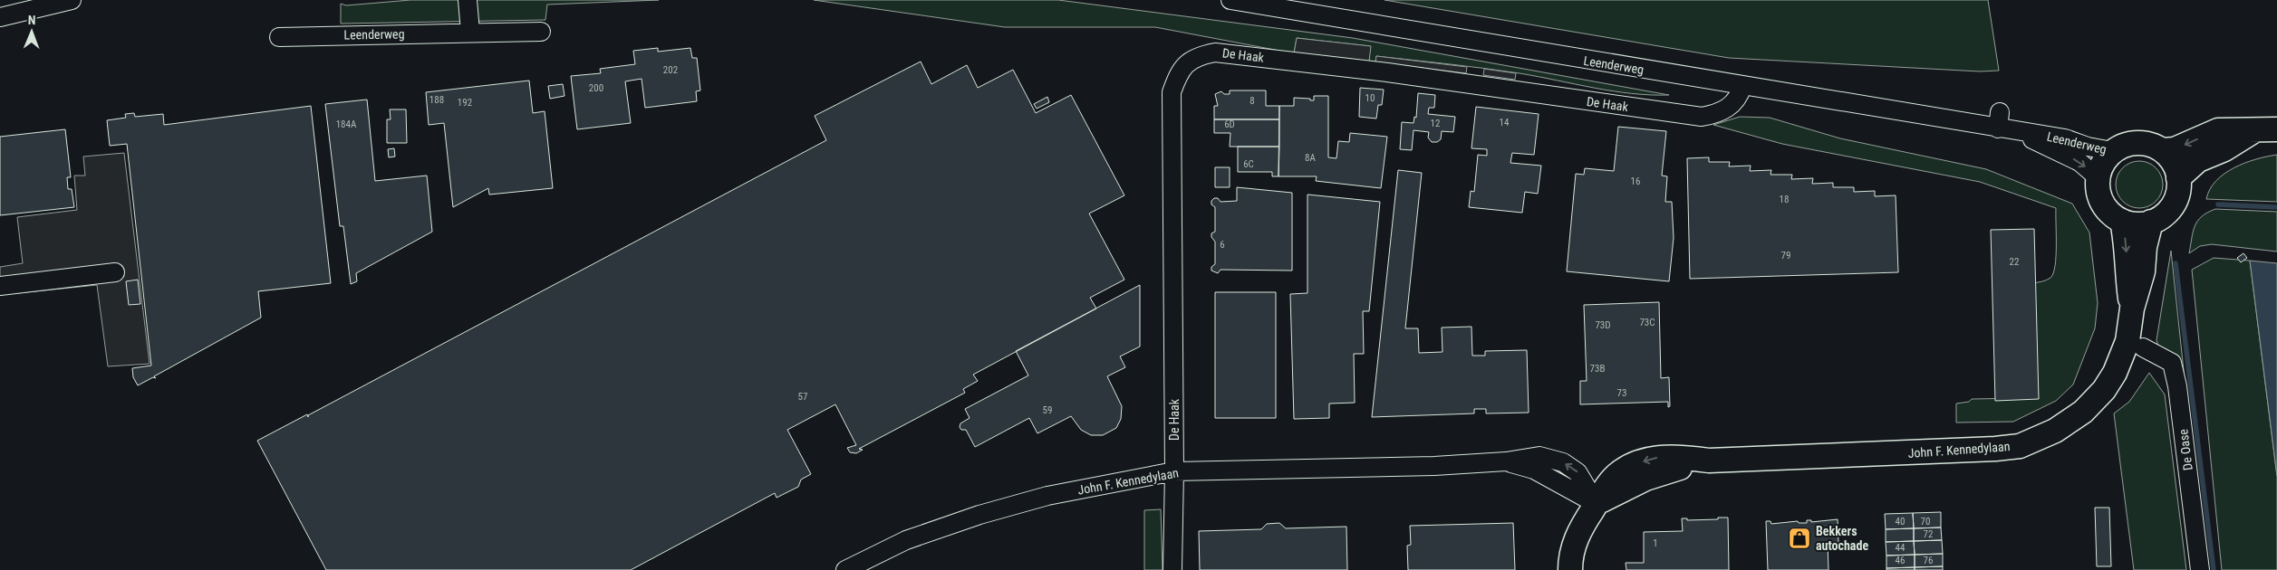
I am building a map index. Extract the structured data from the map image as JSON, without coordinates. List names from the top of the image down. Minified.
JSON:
{"streets":{"main road":["John F. Kennedylaan"],"street":["Leenderweg","De Haak","De Oase"]},"crossings":[["Leenderweg","De Haak"],["Leenderweg","John F. Kennedylaan"],["De Haak","John F. Kennedylaan"]],"places":{"shop":["Bekkers autochade"]},"house_numbers":["202","200","10","188","8","192","14","12","184A","6D","8A","6C","16","18","6","79","22","73C","73D","73B","73","57","59","40","70","72","1","44","46","76"],"north":"top"}
